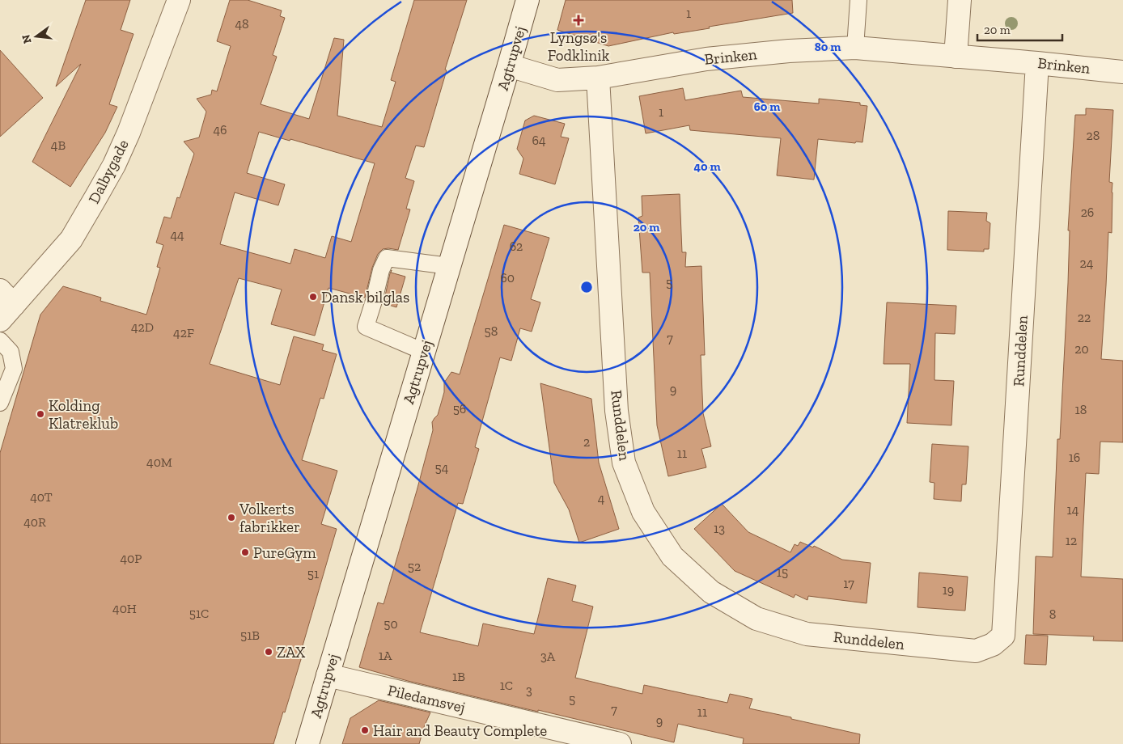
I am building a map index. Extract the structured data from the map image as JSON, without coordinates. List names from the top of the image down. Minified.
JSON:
{"streets":{"street":["Brinken","Agtrupvej","Dalbygade","Runddelen","Piledamsvej"]},"crossings":[["Brinken","Agtrupvej"],["Brinken","Runddelen"],["Agtrupvej","Piledamsvej"]],"places":{"health":["Lyngsø's Fodklinik"],"other":["Dansk bilglas","Kolding Klatreklub","Volkerts fabrikker","PureGym","ZAX","Hair and Beauty Complete"]},"house_numbers":["1","48","1","46","28","64","4B","26","44","62","24","60","5","22","42D","58","42F","7","20","9","56","18","2","11","16","40M","54","40T","4","14","40R","13","12","40P","52","15","51","17","19","40H","51C","8","50","51B","1A","3A","1B","1C","3","5","7","11","9"],"scale_bar":"20 m","north":"left","rings":["80 m","60 m","40 m","20 m"]}
